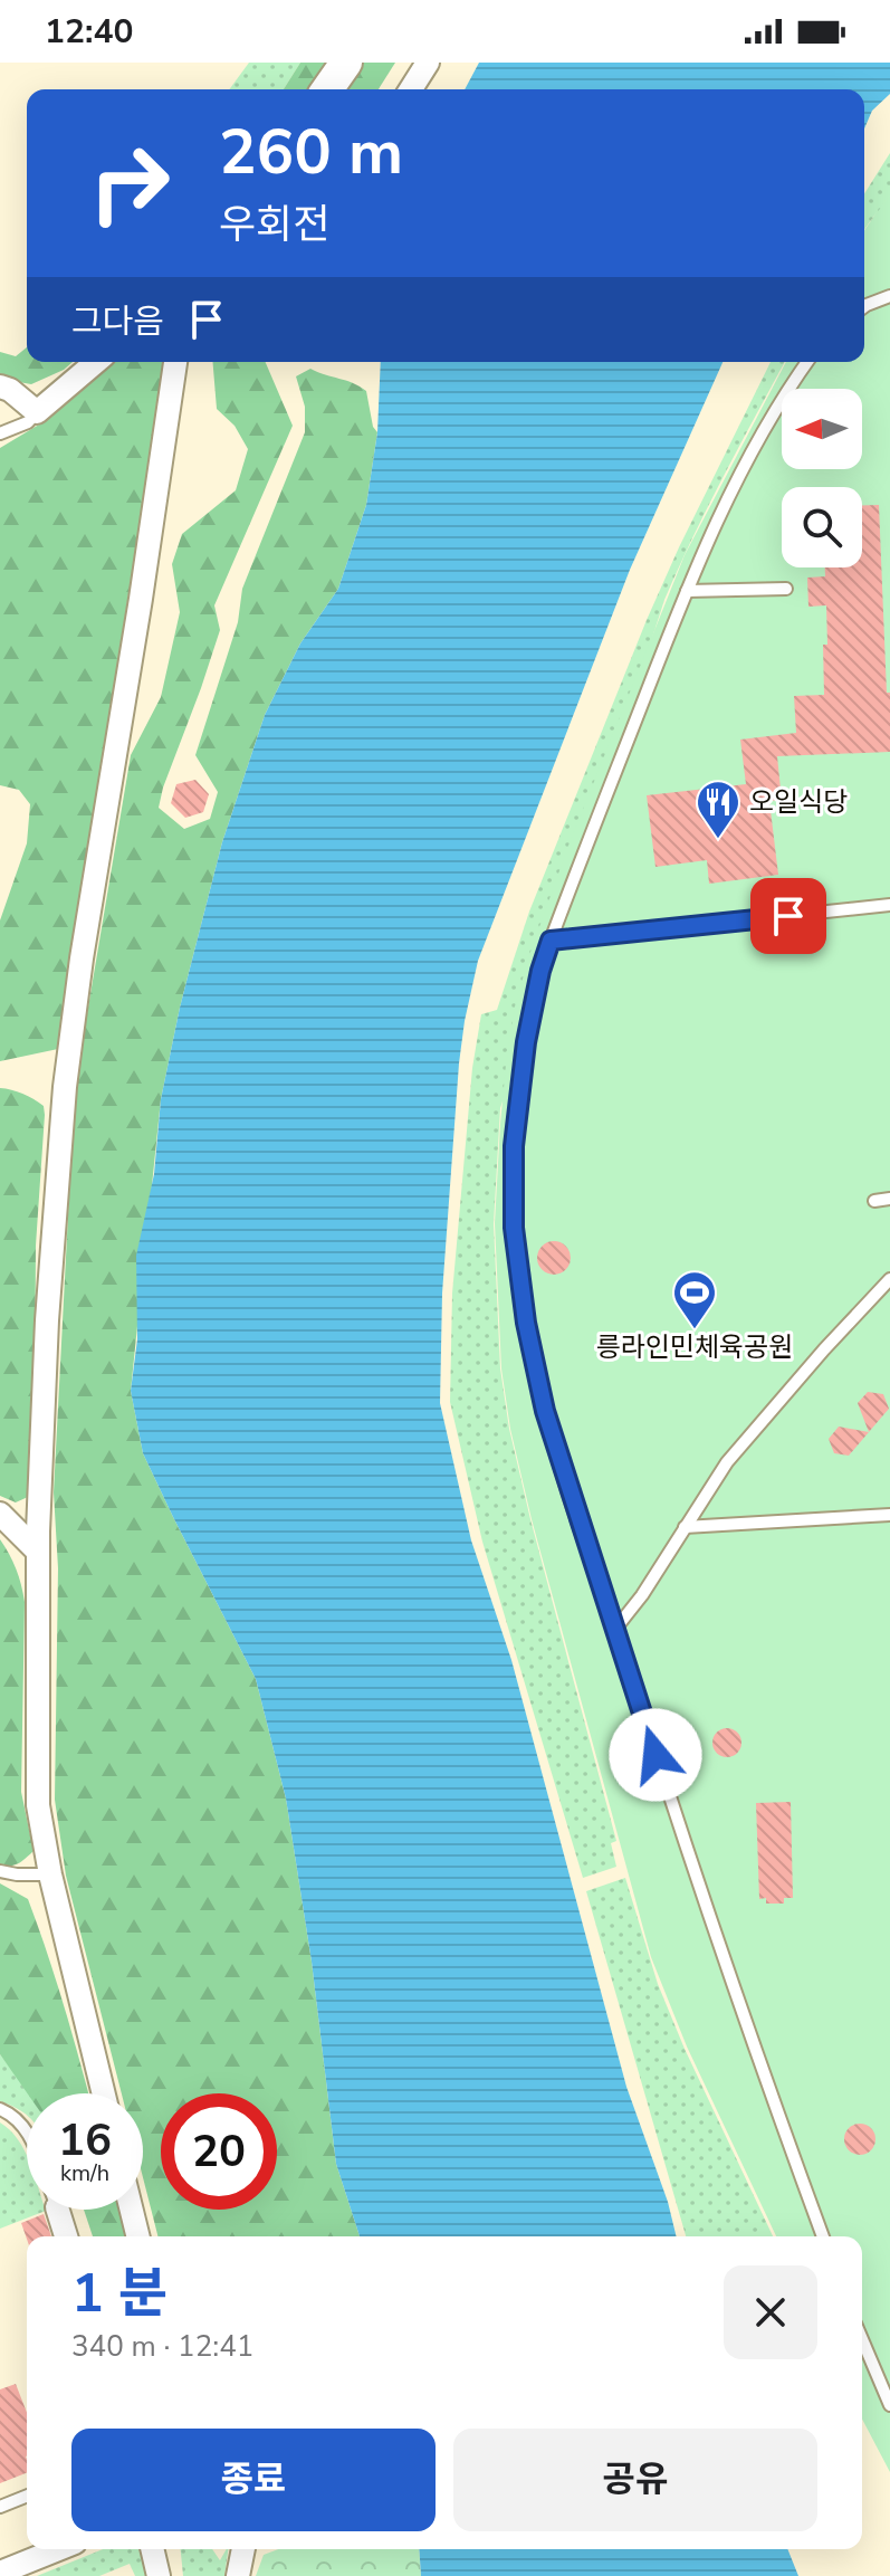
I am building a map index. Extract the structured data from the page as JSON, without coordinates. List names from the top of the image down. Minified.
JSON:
{"places":{"restaurant":["오일식당"],"sports":["릉라인민체육공원"]},"north":"left","page":{"status":"12:40","turn":["260 m","우회전"],"then":"그다음","speed":"16 km/h","limit":"20","heading":["1 분","340 m · 12:41"],"buttons":["종료","공유"]}}
